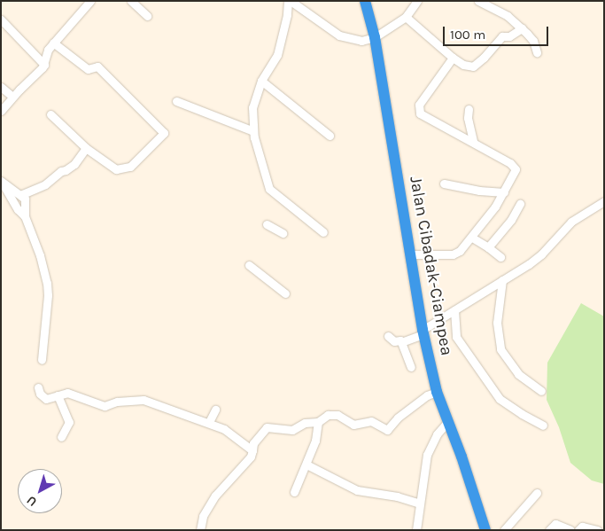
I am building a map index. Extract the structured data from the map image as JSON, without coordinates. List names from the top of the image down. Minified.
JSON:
{"streets":{"highway":["Jalan Cibadak-Ciampea"]},"scale_bar":"100 m","north":"bottom left"}
